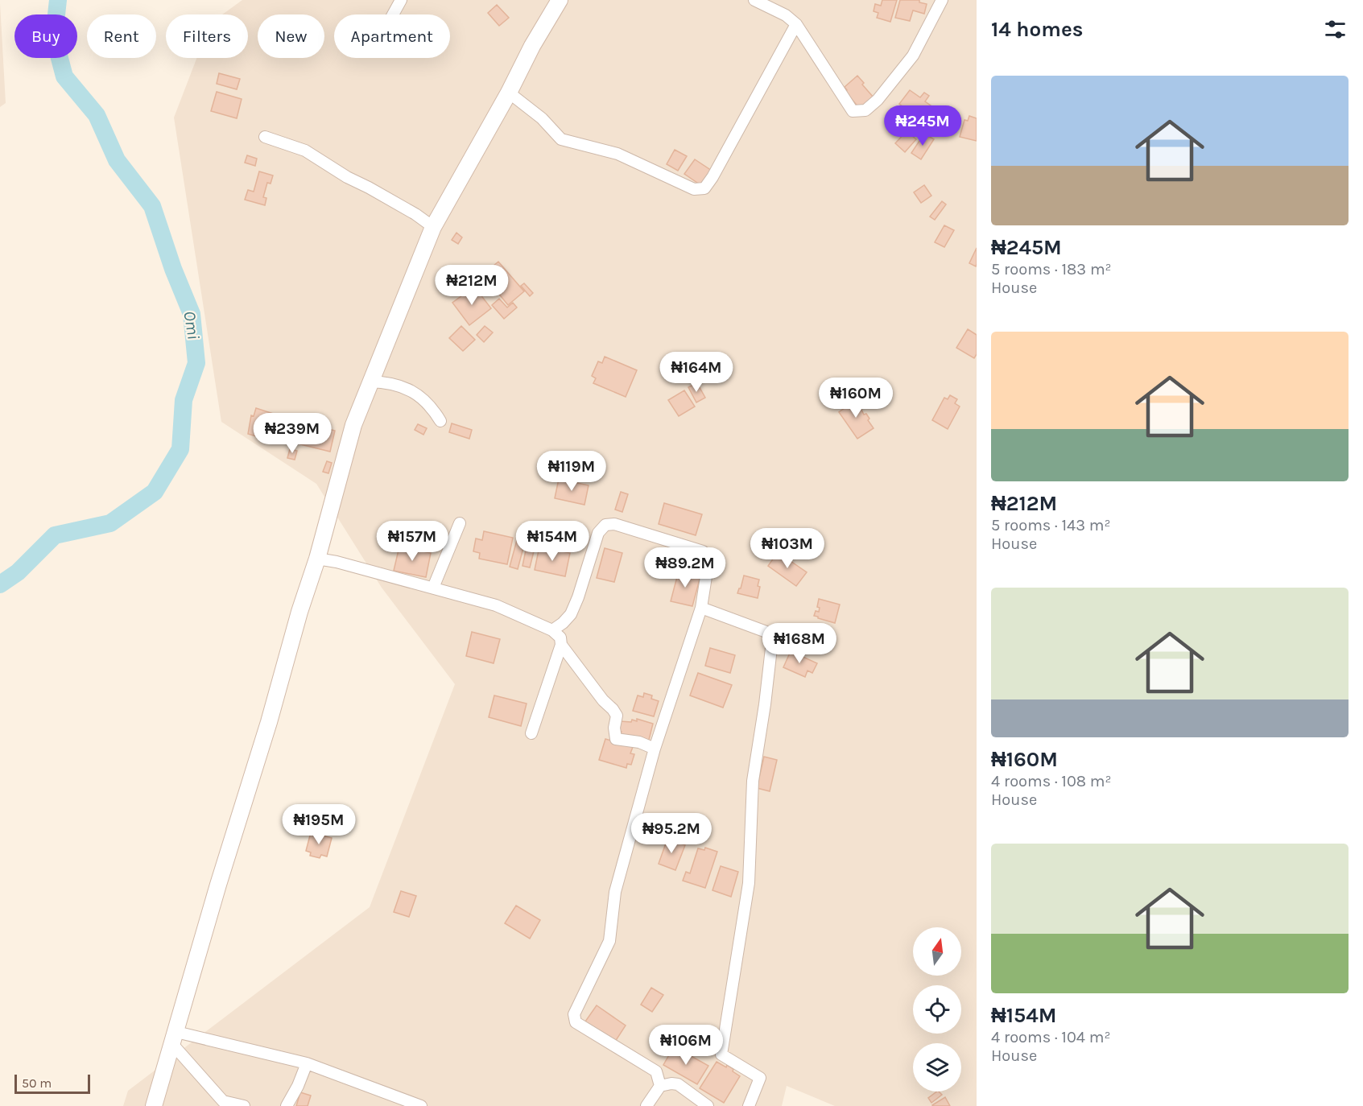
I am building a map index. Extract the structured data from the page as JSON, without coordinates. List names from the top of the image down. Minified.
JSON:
{"water":["Omi"],"scale_bar":"50 m","north":"top","page":{"heading":"14 homes","chip":["Buy","Rent","Filters","New","Apartment"],"list":[{"name":"₦245M","note":"5 rooms · 183 m² · House"},{"name":"₦212M","note":"5 rooms · 143 m² · House"},{"name":"₦160M","note":"4 rooms · 108 m² · House"},{"name":"₦154M","note":"4 rooms · 104 m² · House"}],"price":["₦245M","₦212M","₦164M","₦160M","₦239M","₦119M","₦157M","₦154M","₦103M","₦89.2M","₦168M","₦195M","₦95.2M","₦106M"],"scale":"50 m"}}
